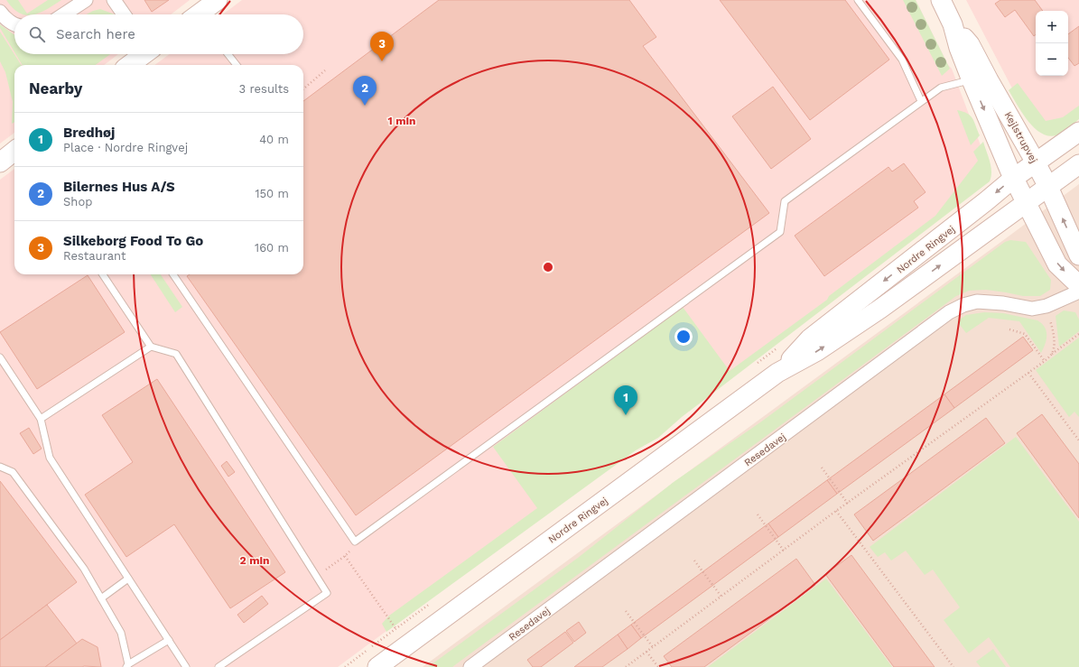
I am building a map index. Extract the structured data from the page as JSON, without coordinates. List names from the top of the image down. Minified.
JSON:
{"streets":{"main road":["Kejlstrupvej","Nordre Ringvej"],"street":["Resedavej"]},"crossings":[["Kejlstrupvej","Nordre Ringvej"]],"page":{"map_buttons":["+","−"],"search":"Search here","pins":["3","2","1"],"heading":["Nearby","3 results"],"list":[{"mark":"1","name":"Bredhøj","note":"Place · Nordre Ringvej","value":"40 m"},{"mark":"2","name":"Bilernes Hus A/S","note":"Shop","value":"150 m"},{"mark":"3","name":"Silkeborg Food To Go","note":"Restaurant","value":"160 m"}]},"rings":["1 min","2 min"]}
